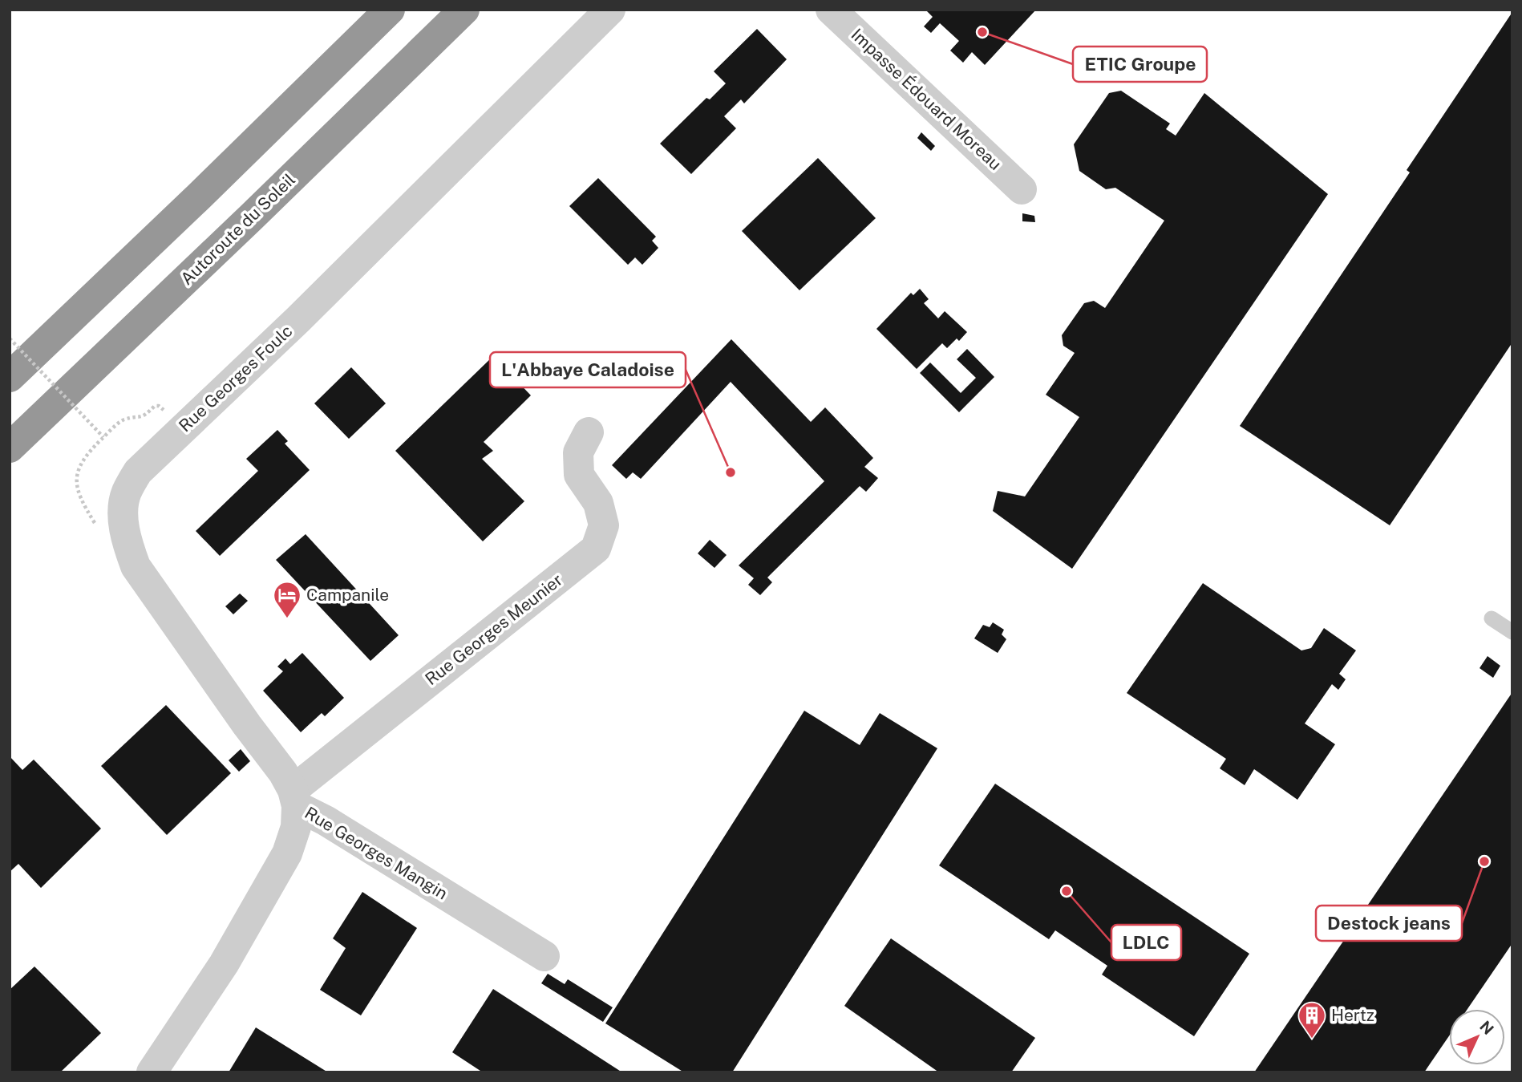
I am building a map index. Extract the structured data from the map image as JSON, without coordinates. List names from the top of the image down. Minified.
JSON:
{"streets":{"highway":["Autoroute du Soleil"],"street":["Impasse Édouard Moreau","Rue Georges Foulc","Rue Georges Meunier","Rue Georges Mangin"]},"crossings":[["Rue Georges Foulc","Rue Georges Meunier"],["Rue Georges Foulc","Rue Georges Mangin"],["Rue Georges Meunier","Rue Georges Mangin"]],"places":{"other":["ETIC Groupe","L'Abbaye Caladoise","Destock jeans","LDLC"],"hotel":["Campanile"],"building":["Hertz"]},"north":"top right"}
